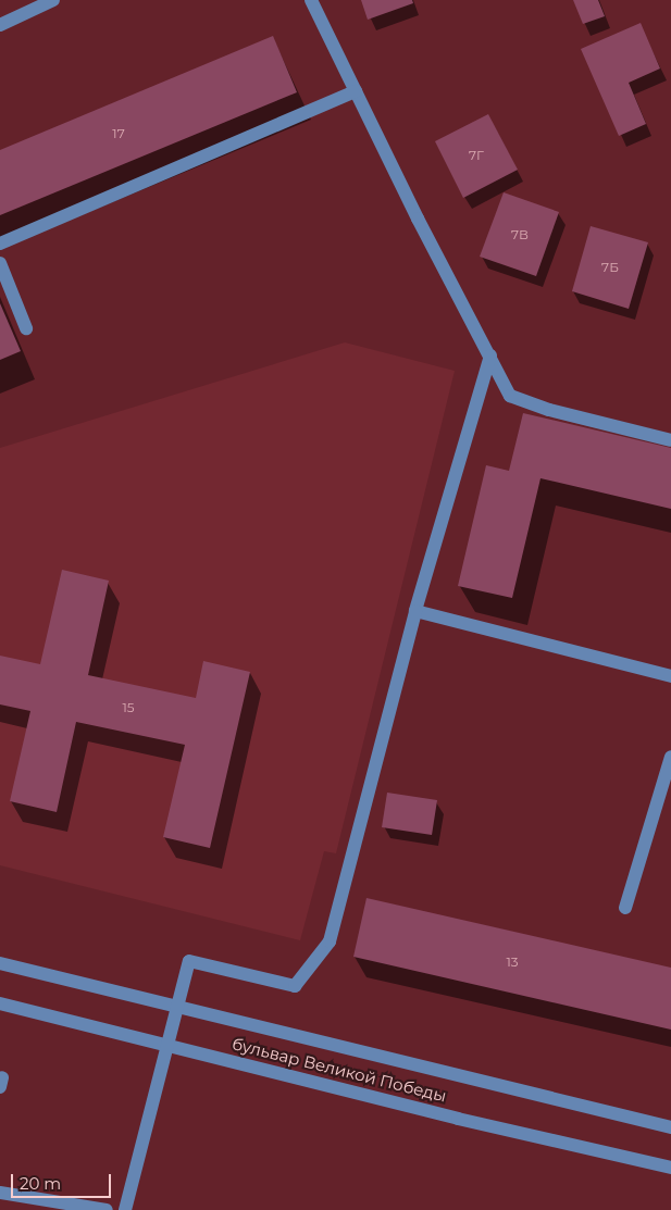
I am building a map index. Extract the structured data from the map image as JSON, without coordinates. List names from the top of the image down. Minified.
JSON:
{"streets":{"street":["бульвар Великой Победы"]},"house_numbers":["17","7Г","7В","7Б","15","13"],"scale_bar":"20 m"}
